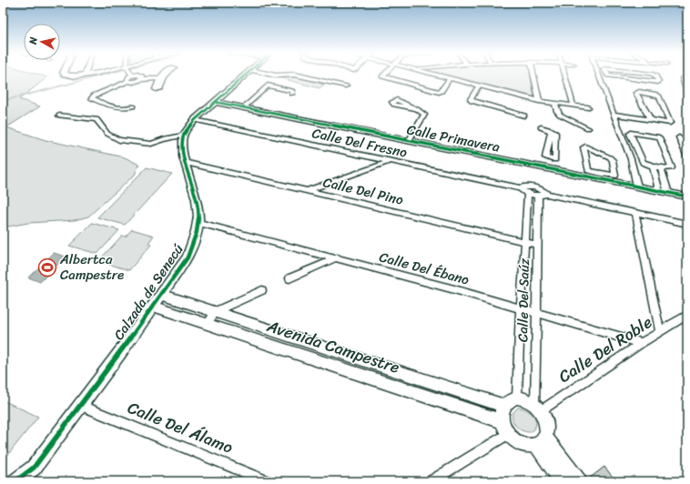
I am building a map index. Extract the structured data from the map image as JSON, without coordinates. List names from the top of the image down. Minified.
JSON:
{"streets":{"street":["Calle Primavera","Calle Del Fresno","Calle Del Pino","Calle Del Ébano","Calzada de Senecú","Calle Del Saúz","Avenida Campestre","Calle Del Roble","Calle Del Álamo"]},"crossings":[["Calle Del Fresno","Calle Del Saúz"],["Calle Del Pino","Calzada de Senecú"],["Calle Del Pino","Calle Del Saúz"],["Calle Del Ébano","Calzada de Senecú"],["Calle Del Ébano","Calle Del Saúz"],["Calle Del Ébano","Calle Del Roble"],["Calzada de Senecú","Avenida Campestre"],["Calzada de Senecú","Calle Del Álamo"],["Calle Del Saúz","Avenida Campestre"],["Calle Del Saúz","Calle Del Roble"],["Avenida Campestre","Calle Del Roble"]],"places":{"sports":["Albertca Campestre"]},"north":"left"}
